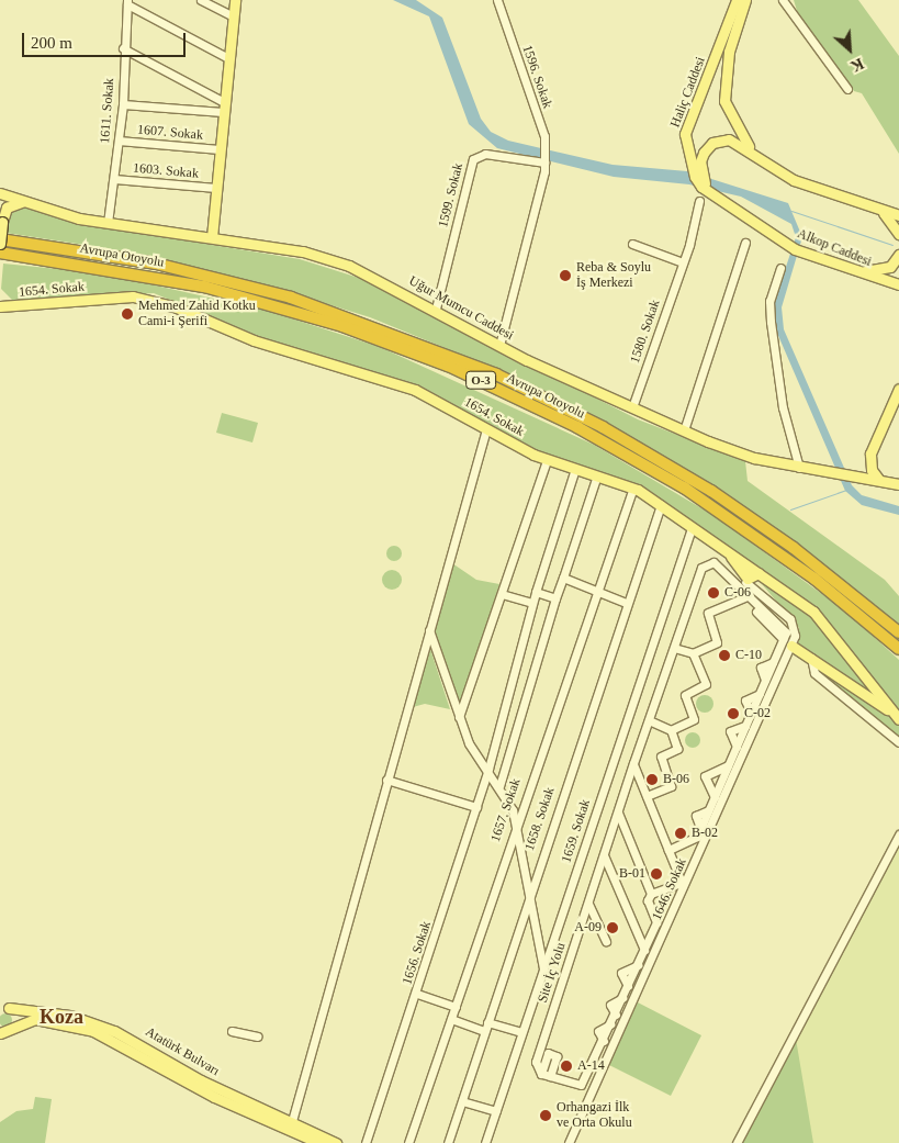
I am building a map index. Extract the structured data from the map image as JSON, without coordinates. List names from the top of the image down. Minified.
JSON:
{"streets":{"highway":["Avrupa Otoyolu","O-3"],"main road":["Haliç Caddesi","Alkop Caddesi","1654. Sokak","Uğur Mumcu Caddesi","Atatürk Bulvarı"],"street":["1596. Sokak","1611. Sokak","1607. Sokak","1603. Sokak","1599. Sokak","1580. Sokak","1657. Sokak","1658. Sokak","1659. Sokak","1646. Sokak","1656. Sokak","Site İç Yolu"]},"crossings":[["1596. Sokak","1599. Sokak"],["1596. Sokak","Uğur Mumcu Caddesi"],["Haliç Caddesi","Alkop Caddesi"],["1611. Sokak","1607. Sokak"],["1611. Sokak","1603. Sokak"],["1611. Sokak","Uğur Mumcu Caddesi"],["1599. Sokak","Uğur Mumcu Caddesi"],["1654. Sokak","1657. Sokak"],["1654. Sokak","1658. Sokak"],["1654. Sokak","1659. Sokak"],["1654. Sokak","1656. Sokak"],["Uğur Mumcu Caddesi","1580. Sokak"],["1646. Sokak","Site İç Yolu"]],"districts":["Koza"],"places":["Reba & Soylu İş Merkezi","Mehmed Zahid Kotku Cami-i Şerifi","C-06","C-10","C-02","B-06","B-02","B-01","A-09","A-14","Orhangazi İlk ve Orta Okulu"],"scale_bar":"200 m","north":"bottom right"}
